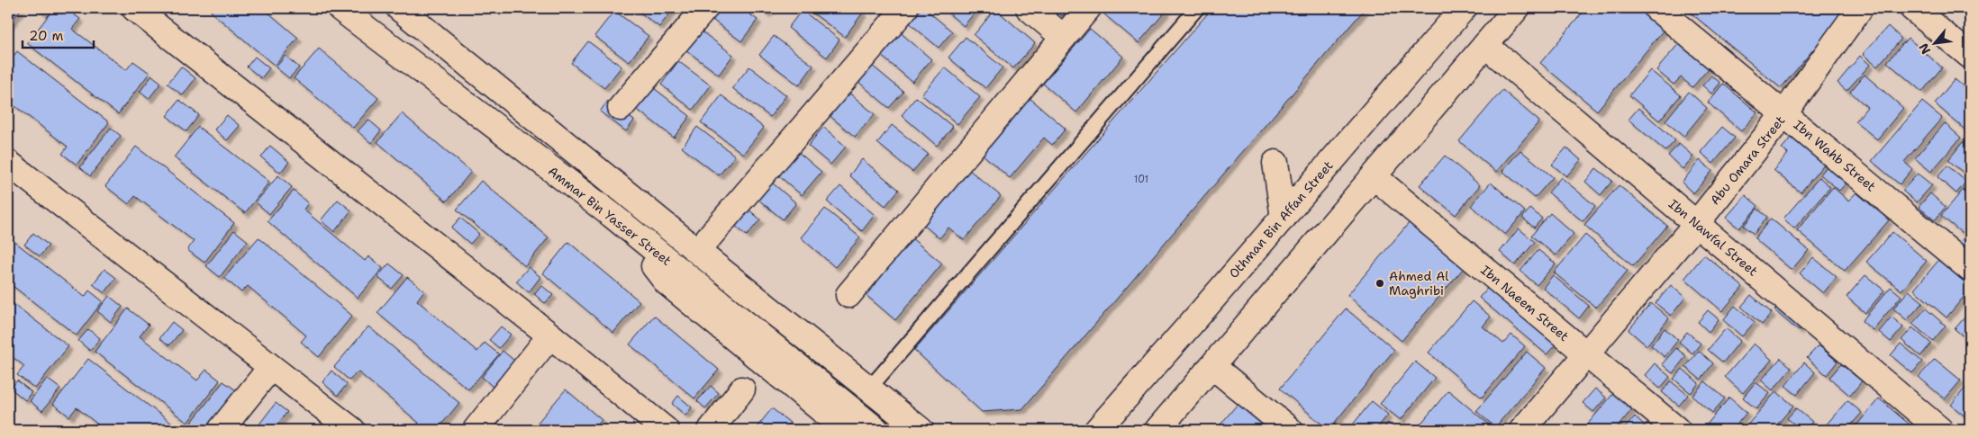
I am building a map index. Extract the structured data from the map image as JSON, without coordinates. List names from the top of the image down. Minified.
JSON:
{"streets":{"street":["Ibn Wahb Street","Abu Omara Street","Ammar Bin Yasser Street","Othman Bin Affan Street","Ibn Nawfal Street","Ibn Naeem Street"]},"crossings":[["Ibn Wahb Street","Abu Omara Street"],["Abu Omara Street","Ibn Nawfal Street"],["Abu Omara Street","Ibn Naeem Street"]],"places":["Ahmed Al Maghribi"],"house_numbers":["101"],"scale_bar":"20 m","north":"bottom left"}
